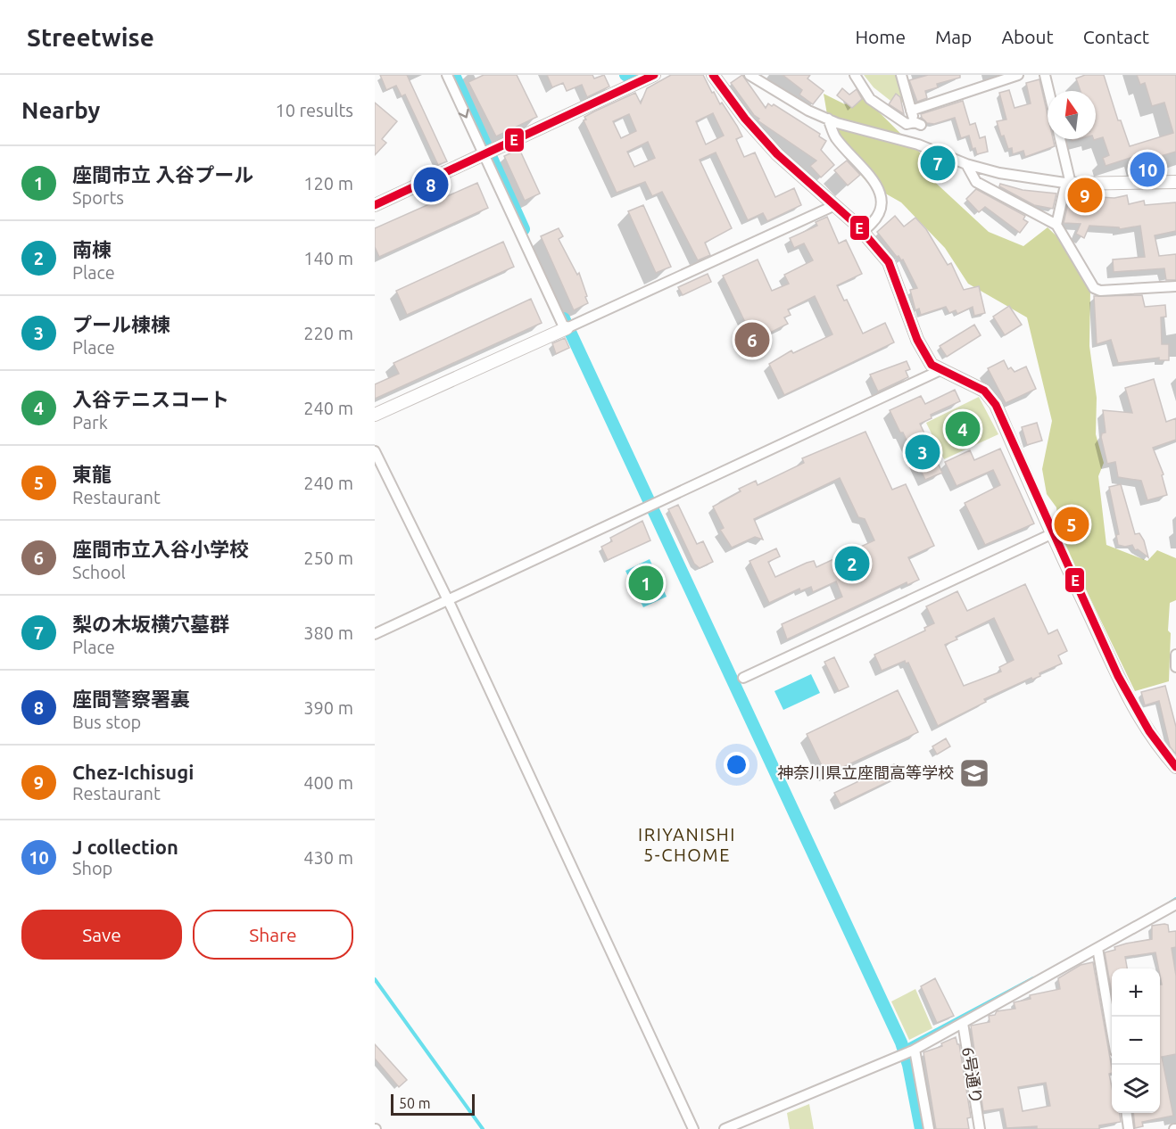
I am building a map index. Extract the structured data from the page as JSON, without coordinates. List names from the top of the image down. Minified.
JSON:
{"streets":{"street":["6号通り"]},"districts":["IRIYANISHI 5-CHOME"],"places":{"school or university":["神奈川県立座間高等学校"]},"lines":["transit line E"],"scale_bar":"50 m","north":"top","page":{"header":"Streetwise","nav":["Home","Map","About","Contact"],"heading":["Nearby","10 results"],"pins":["7","10","8","9","6","4","3","5","2","1"],"list":[{"mark":"1","name":"座間市立 入谷プール","note":"Sports","value":"120 m"},{"mark":"2","name":"南棟","note":"Place","value":"140 m"},{"mark":"3","name":"プール棟棟","note":"Place","value":"220 m"},{"mark":"4","name":"入谷テニスコート","note":"Park","value":"240 m"},{"mark":"5","name":"東龍","note":"Restaurant","value":"240 m"},{"mark":"6","name":"座間市立入谷小学校","note":"School","value":"250 m"},{"mark":"7","name":"梨の木坂横穴墓群","note":"Place","value":"380 m"},{"mark":"8","name":"座間警察署裏","note":"Bus stop","value":"390 m"},{"mark":"9","name":"Chez-Ichisugi","note":"Restaurant","value":"400 m"},{"mark":"10","name":"J collection","note":"Shop","value":"430 m"}],"buttons":["Save","Share"],"map_buttons":["+","−"],"scale":"50 m"}}
